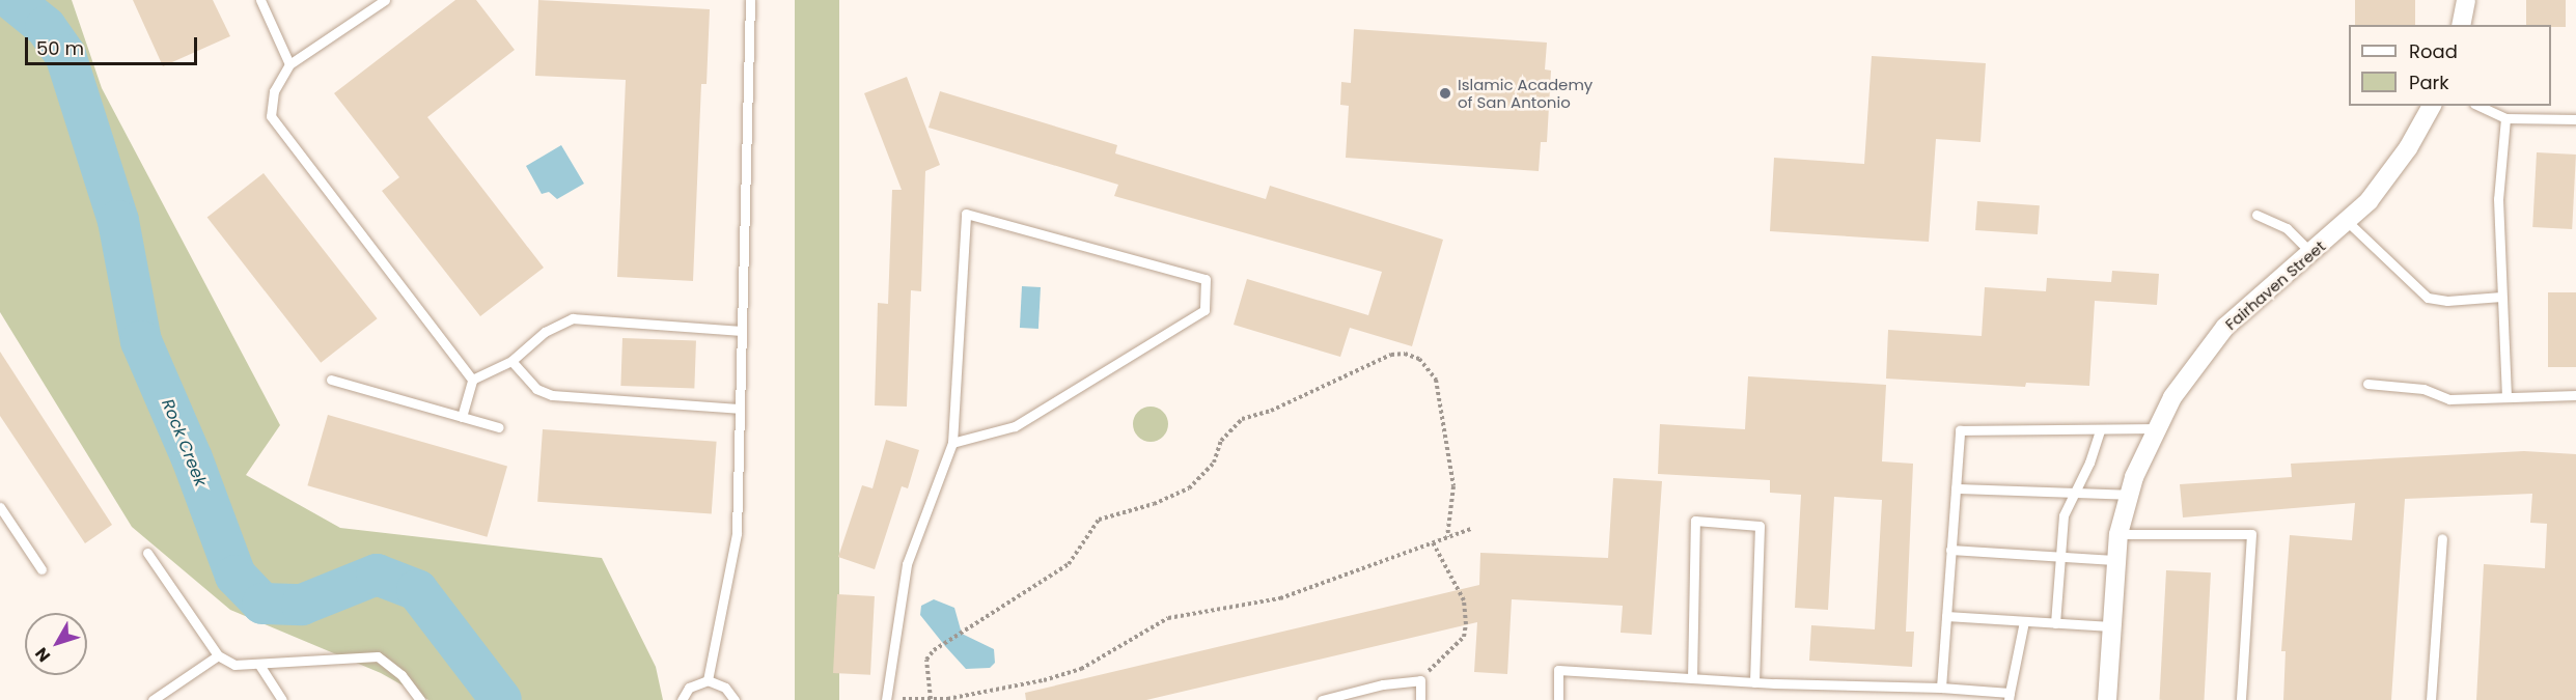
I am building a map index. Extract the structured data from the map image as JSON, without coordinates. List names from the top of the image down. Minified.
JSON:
{"streets":{"street":["Fairhaven Street"]},"water":["Rock Creek"],"places":["Islamic Academy of San Antonio"],"legend":["Road","Park"],"scale_bar":"50 m","north":"bottom left"}
